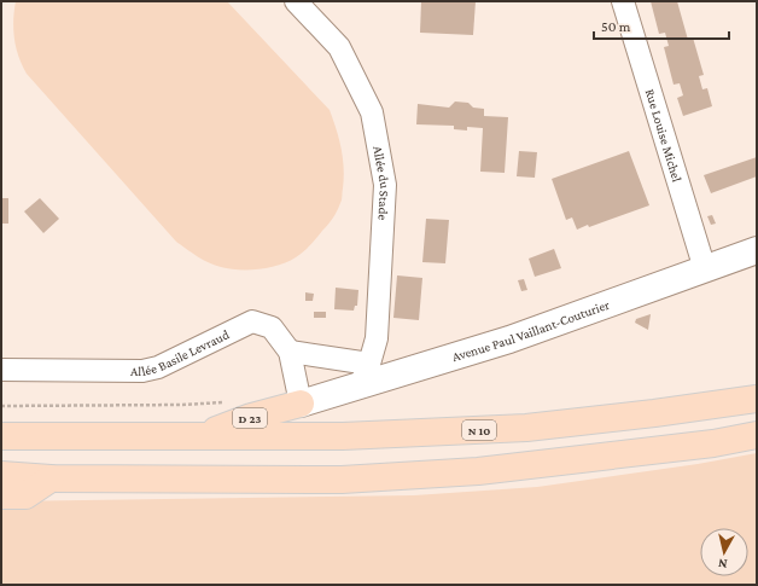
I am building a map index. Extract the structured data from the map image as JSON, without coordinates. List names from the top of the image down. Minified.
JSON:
{"streets":{"main road":["D 23","N 10"],"street":["Rue Louise Michel","Allée du Stade","Avenue Paul Vaillant-Couturier","Allée Basile Levraud"]},"crossings":[["Rue Louise Michel","Avenue Paul Vaillant-Couturier"],["Allée du Stade","Avenue Paul Vaillant-Couturier"],["Avenue Paul Vaillant-Couturier","Allée Basile Levraud"],["Avenue Paul Vaillant-Couturier","D 23"],["Allée Basile Levraud","D 23"],["D 23","N 10"]],"scale_bar":"50 m","north":"bottom"}
